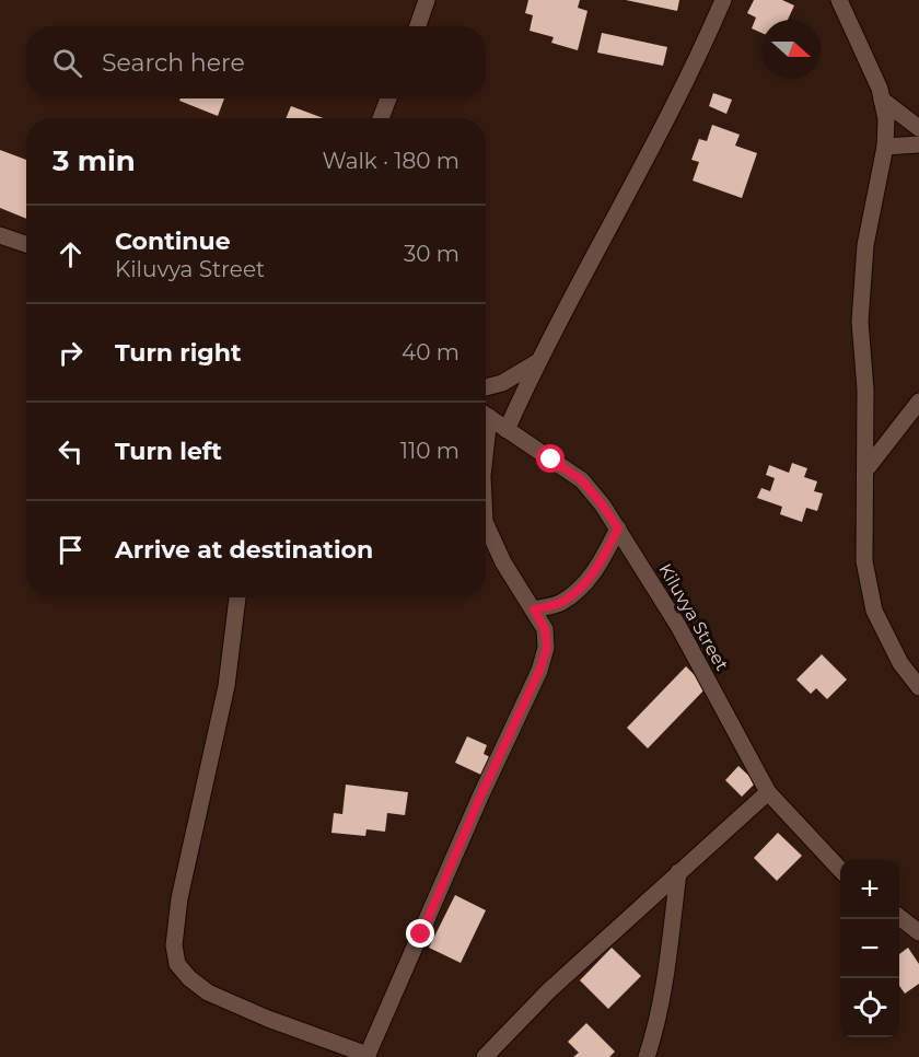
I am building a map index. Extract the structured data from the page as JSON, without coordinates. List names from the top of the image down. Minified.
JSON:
{"streets":{"street":["Kiluvya Street"]},"north":"right","page":{"search":"Search here","heading":["3 min","Walk · 180 m"],"list":[["Continue","Kiluvya Street","30 m"],["Turn right","40 m"],["Turn left","110 m"],"Arrive at destination"],"map_buttons":["+","−"]}}
